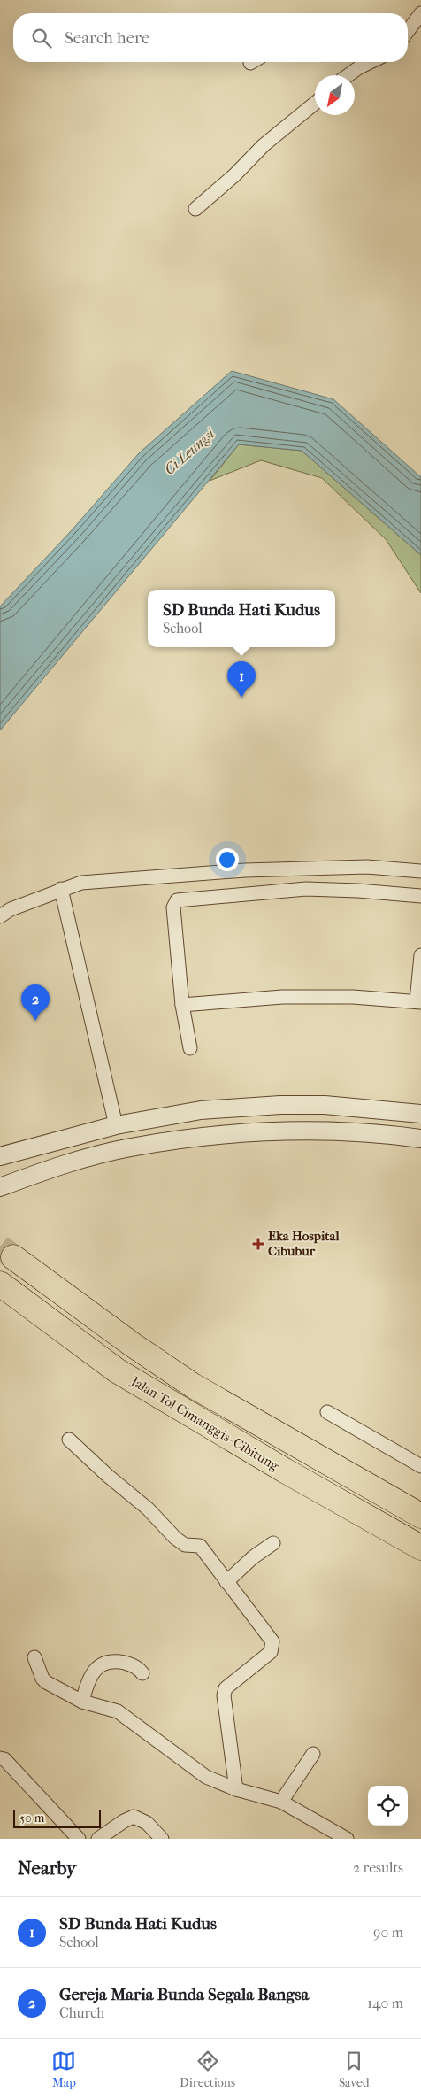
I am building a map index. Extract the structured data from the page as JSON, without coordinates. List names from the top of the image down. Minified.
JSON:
{"streets":{"highway":["Jalan Tol Cimanggis–Cibitung"]},"water":["Ci Leungsi"],"places":{"health":["Eka Hospital Cibubur"]},"scale_bar":"50 m","north":"bottom left","page":{"search":"Search here","popup":["SD Bunda Hati Kudus","School"],"pins":["1","2"],"scale":"50 m","heading":["Nearby","2 results"],"list":[{"mark":"1","name":"SD Bunda Hati Kudus","note":"School","value":"90 m"},{"mark":"2","name":"Gereja Maria Bunda Segala Bangsa","note":"Church","value":"140 m"}],"nav":["Map","Directions","Saved"]}}
